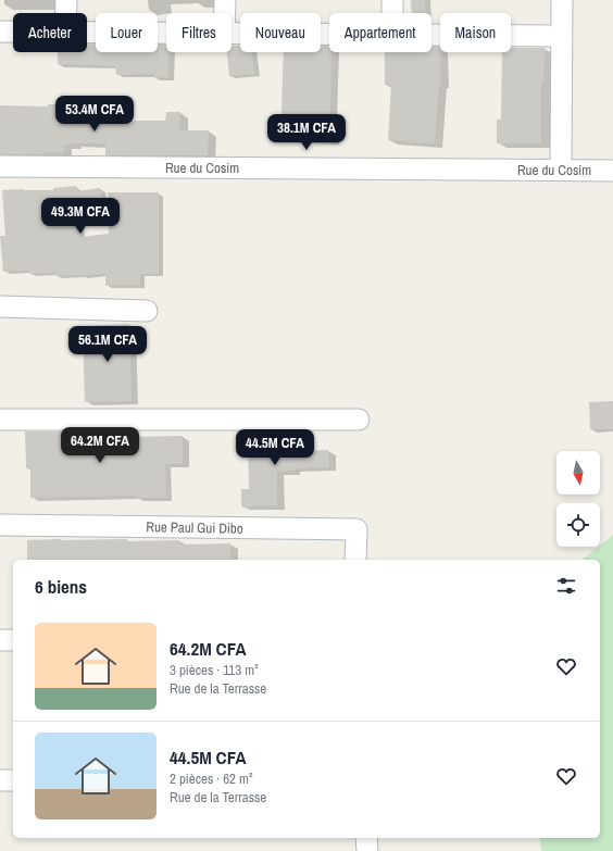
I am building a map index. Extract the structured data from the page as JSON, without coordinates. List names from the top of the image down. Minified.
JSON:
{"streets":{"street":["Rue du Cosim","Rue Paul Gui Dibo"]},"north":"bottom","page":{"chip":["Acheter","Louer","Filtres","Nouveau","Appartement","Maison"],"price":["53.4M CFA","38.1M CFA","49.3M CFA","56.1M CFA","64.2M CFA","44.5M CFA"],"heading":"6 biens","list":[{"name":"64.2M CFA","note":"3 pièces · 113 m² · Rue de la Terrasse"},{"name":"44.5M CFA","note":"2 pièces · 62 m² · Rue de la Terrasse"}]}}
